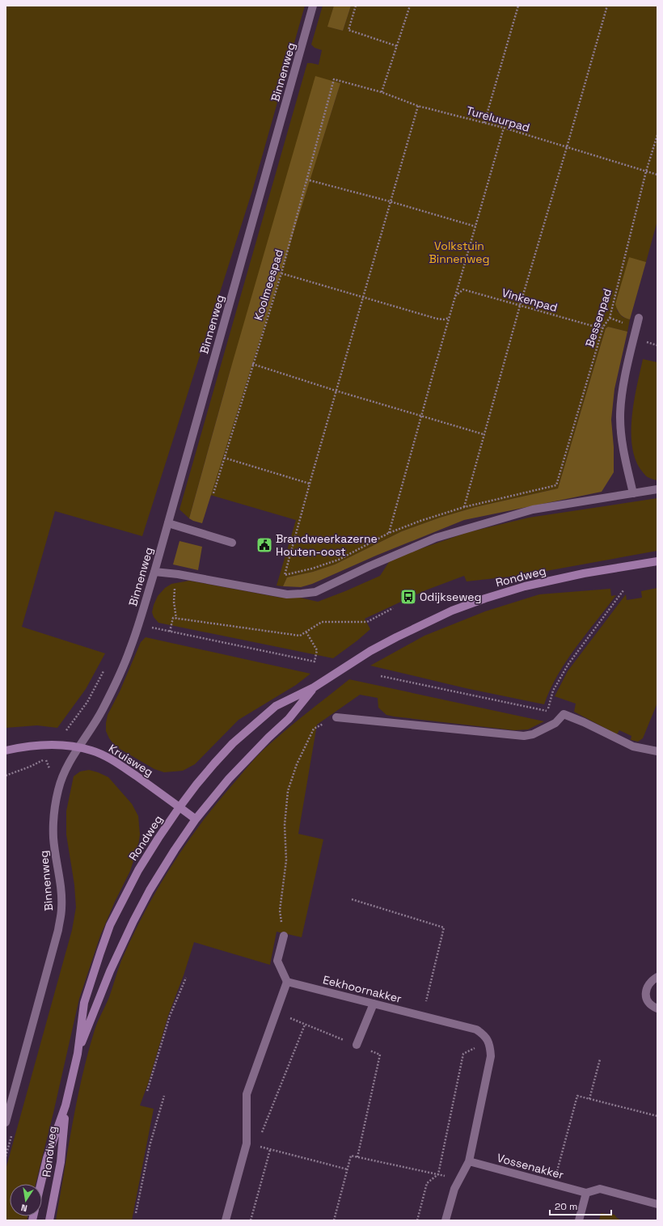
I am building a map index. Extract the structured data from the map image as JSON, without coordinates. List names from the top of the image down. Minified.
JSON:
{"streets":{"main road":["Rondweg","Kruisweg"],"street":["Binnenweg","Eekhoornakker","Vossenakker"],"path":["Tureluurpad","Koolmeespad","Vinkenpad","Bessenpad"]},"crossings":[["Binnenweg","Kruisweg"],["Tureluurpad","Koolmeespad"],["Tureluurpad","Bessenpad"],["Vinkenpad","Bessenpad"],["Rondweg","Kruisweg"]],"parks":["Volkstuin Binnenweg"],"places":{"public building":["Brandweerkazerne Houten-oost"],"bus stop":["Odijkseweg"]},"scale_bar":"20 m","north":"bottom"}
